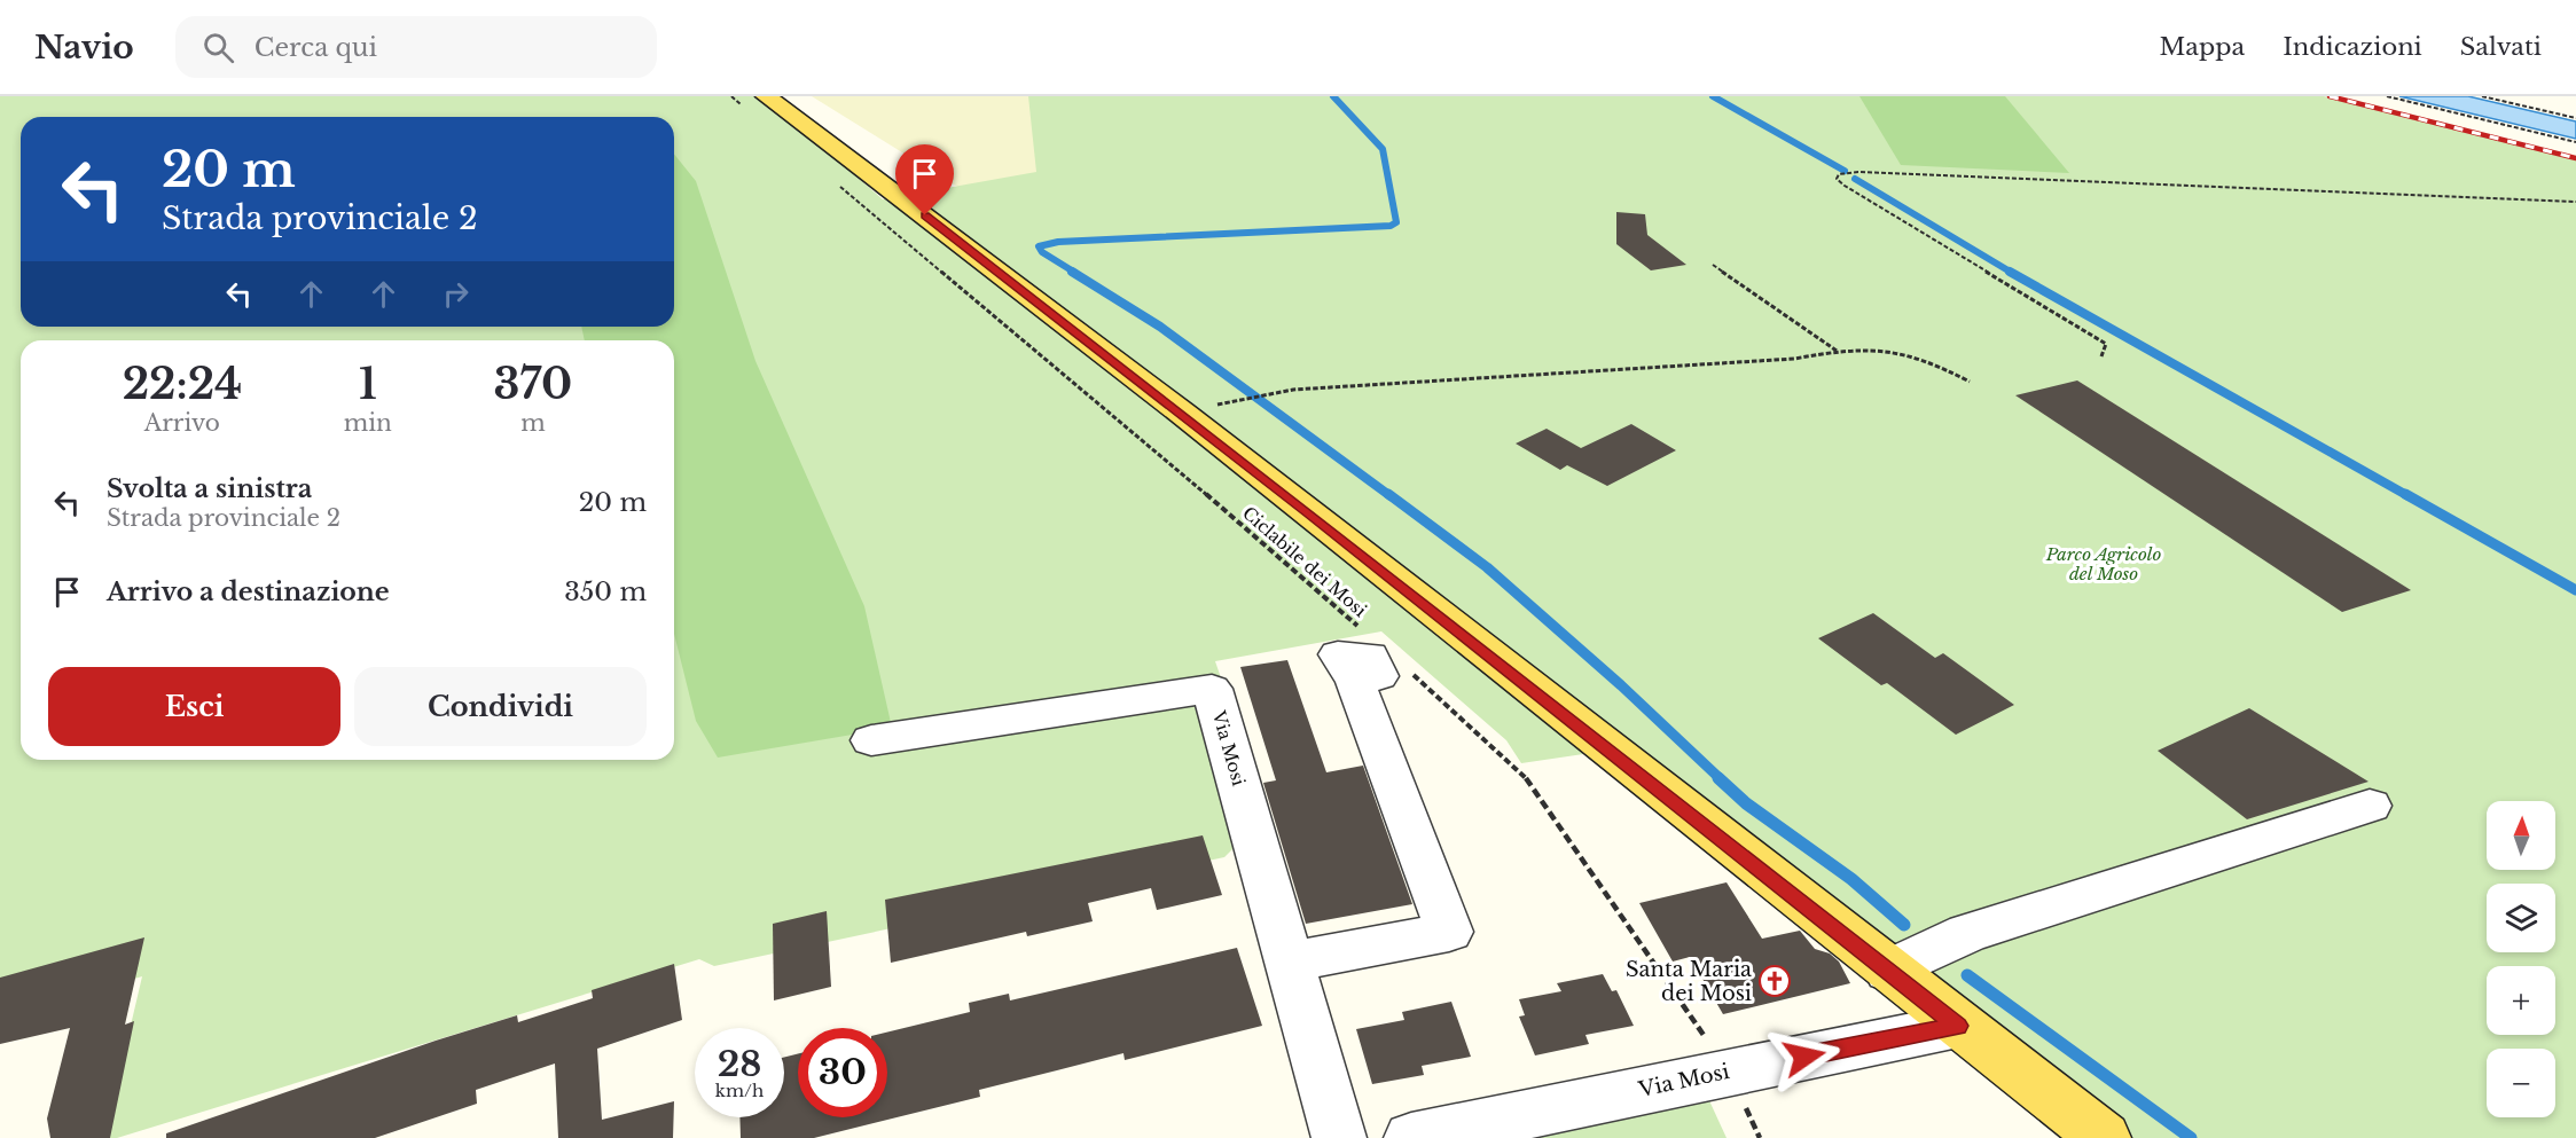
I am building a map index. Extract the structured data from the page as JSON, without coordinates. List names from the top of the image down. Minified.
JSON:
{"streets":{"street":["Via Mosi"],"path":["Ciclabile dei Mosi"]},"parks":["Parco Agricolo del Moso"],"places":{"church":["Santa Maria dei Mosi"]},"north":"top","page":{"header":"Navio","search":"Cerca qui","nav":["Mappa","Indicazioni","Salvati"],"turn":["20 m","Strada provinciale 2"],"eta":["22:24","Arrivo","1","min","370","m"],"list":[{"name":"Svolta a sinistra","note":"Strada provinciale 2","value":"20 m"},{"name":"Arrivo a destinazione","value":"350 m"}],"buttons":["Esci","Condividi"],"map_buttons":["+","−"],"speed":"28 km/h","limit":"30"}}
